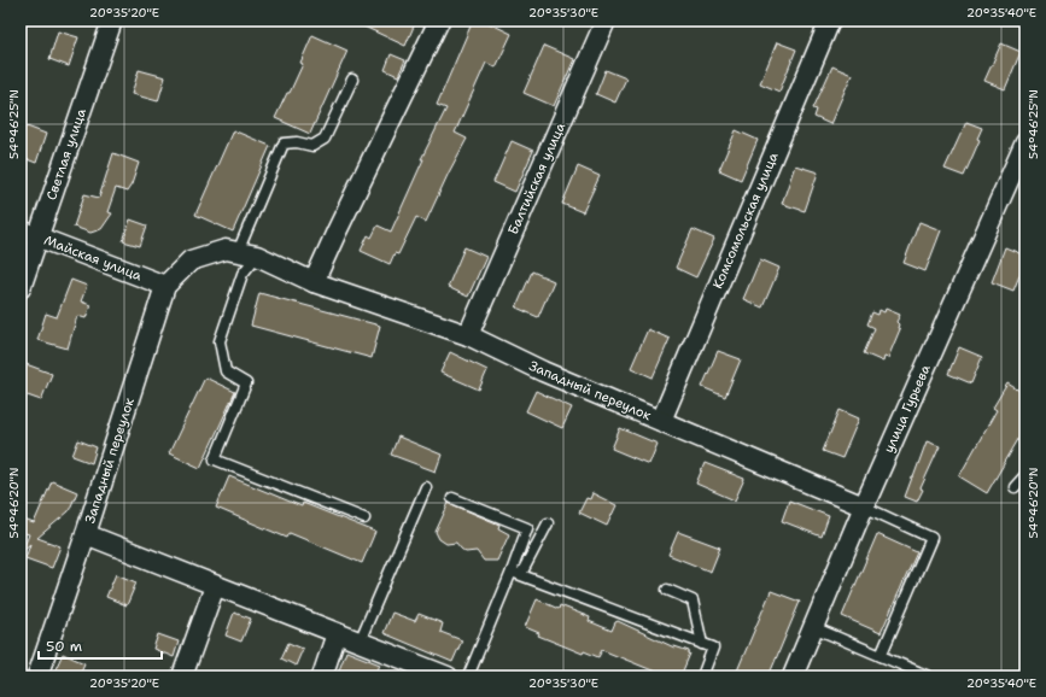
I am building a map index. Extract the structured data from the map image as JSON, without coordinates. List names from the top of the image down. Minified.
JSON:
{"streets":{"street":["Светлая улица","Балтийская улица","Комсомольская улица","Майская улица","Западный переулок","улица Гурьева"]},"crossings":[["Светлая улица","Майская улица"],["Балтийская улица","Западный переулок"],["Комсомольская улица","Западный переулок"],["Майская улица","Западный переулок"],["Западный переулок","улица Гурьева"]],"scale_bar":"50 m","coordinates":["20°35'20\"E","20°35'30\"E","20°35'40\"E","54°46'25\"N","54°46'20\"N"]}
